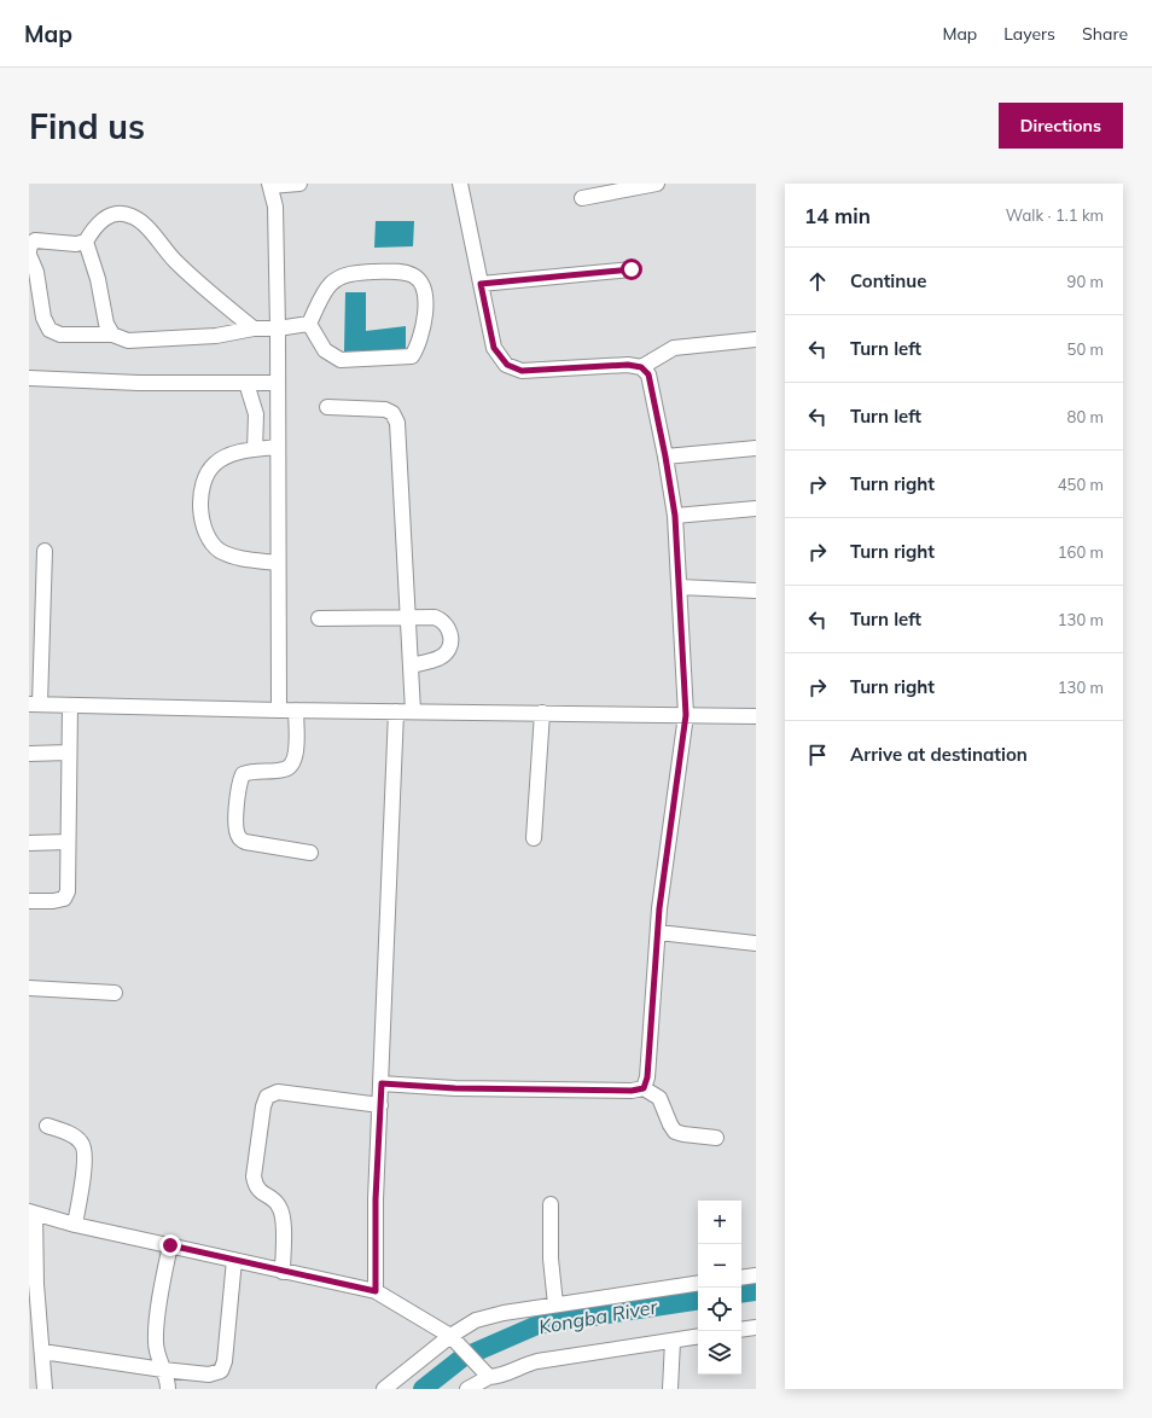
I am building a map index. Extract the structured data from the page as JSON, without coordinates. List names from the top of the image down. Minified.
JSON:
{"water":["Kongba River"],"page":{"header":"Map","nav":["Map","Layers","Share"],"buttons":"Directions","title":"Find us","heading":["14 min","Walk · 1.1 km"],"list":[["Continue","90 m"],["Turn left","50 m"],["Turn left","80 m"],["Turn right","450 m"],["Turn right","160 m"],["Turn left","130 m"],["Turn right","130 m"],"Arrive at destination"],"map_buttons":["+","−"]}}
